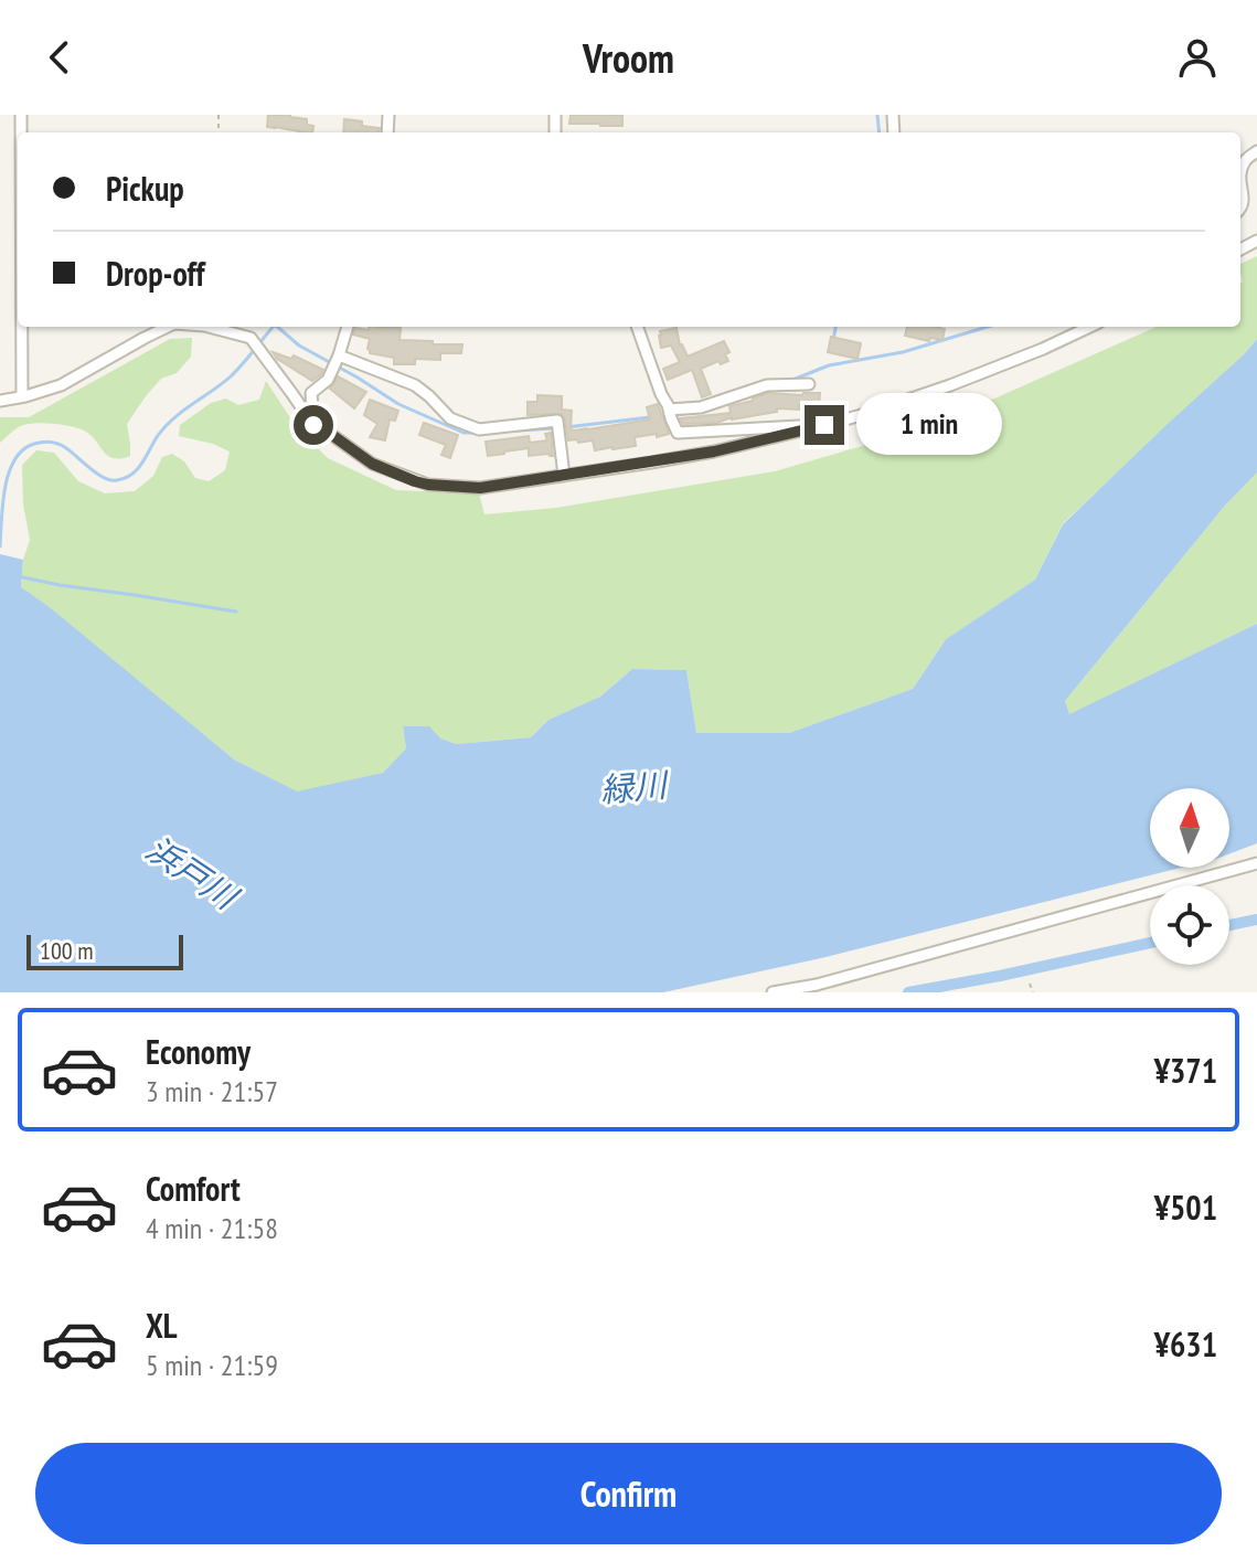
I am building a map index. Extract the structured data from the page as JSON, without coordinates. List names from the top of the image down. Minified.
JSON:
{"water":["緑川","浜戸川"],"scale_bar":"100 m","north":"top","page":{"header":"Vroom","banner":["Pickup","Drop-off"],"bubble":"1 min","scale":"100 m","list":[{"name":"Economy","note":"3 min · 21:57","value":"¥371"},{"name":"Comfort","note":"4 min · 21:58","value":"¥501"},{"name":"XL","note":"5 min · 21:59","value":"¥631"}],"buttons":"Confirm"}}
